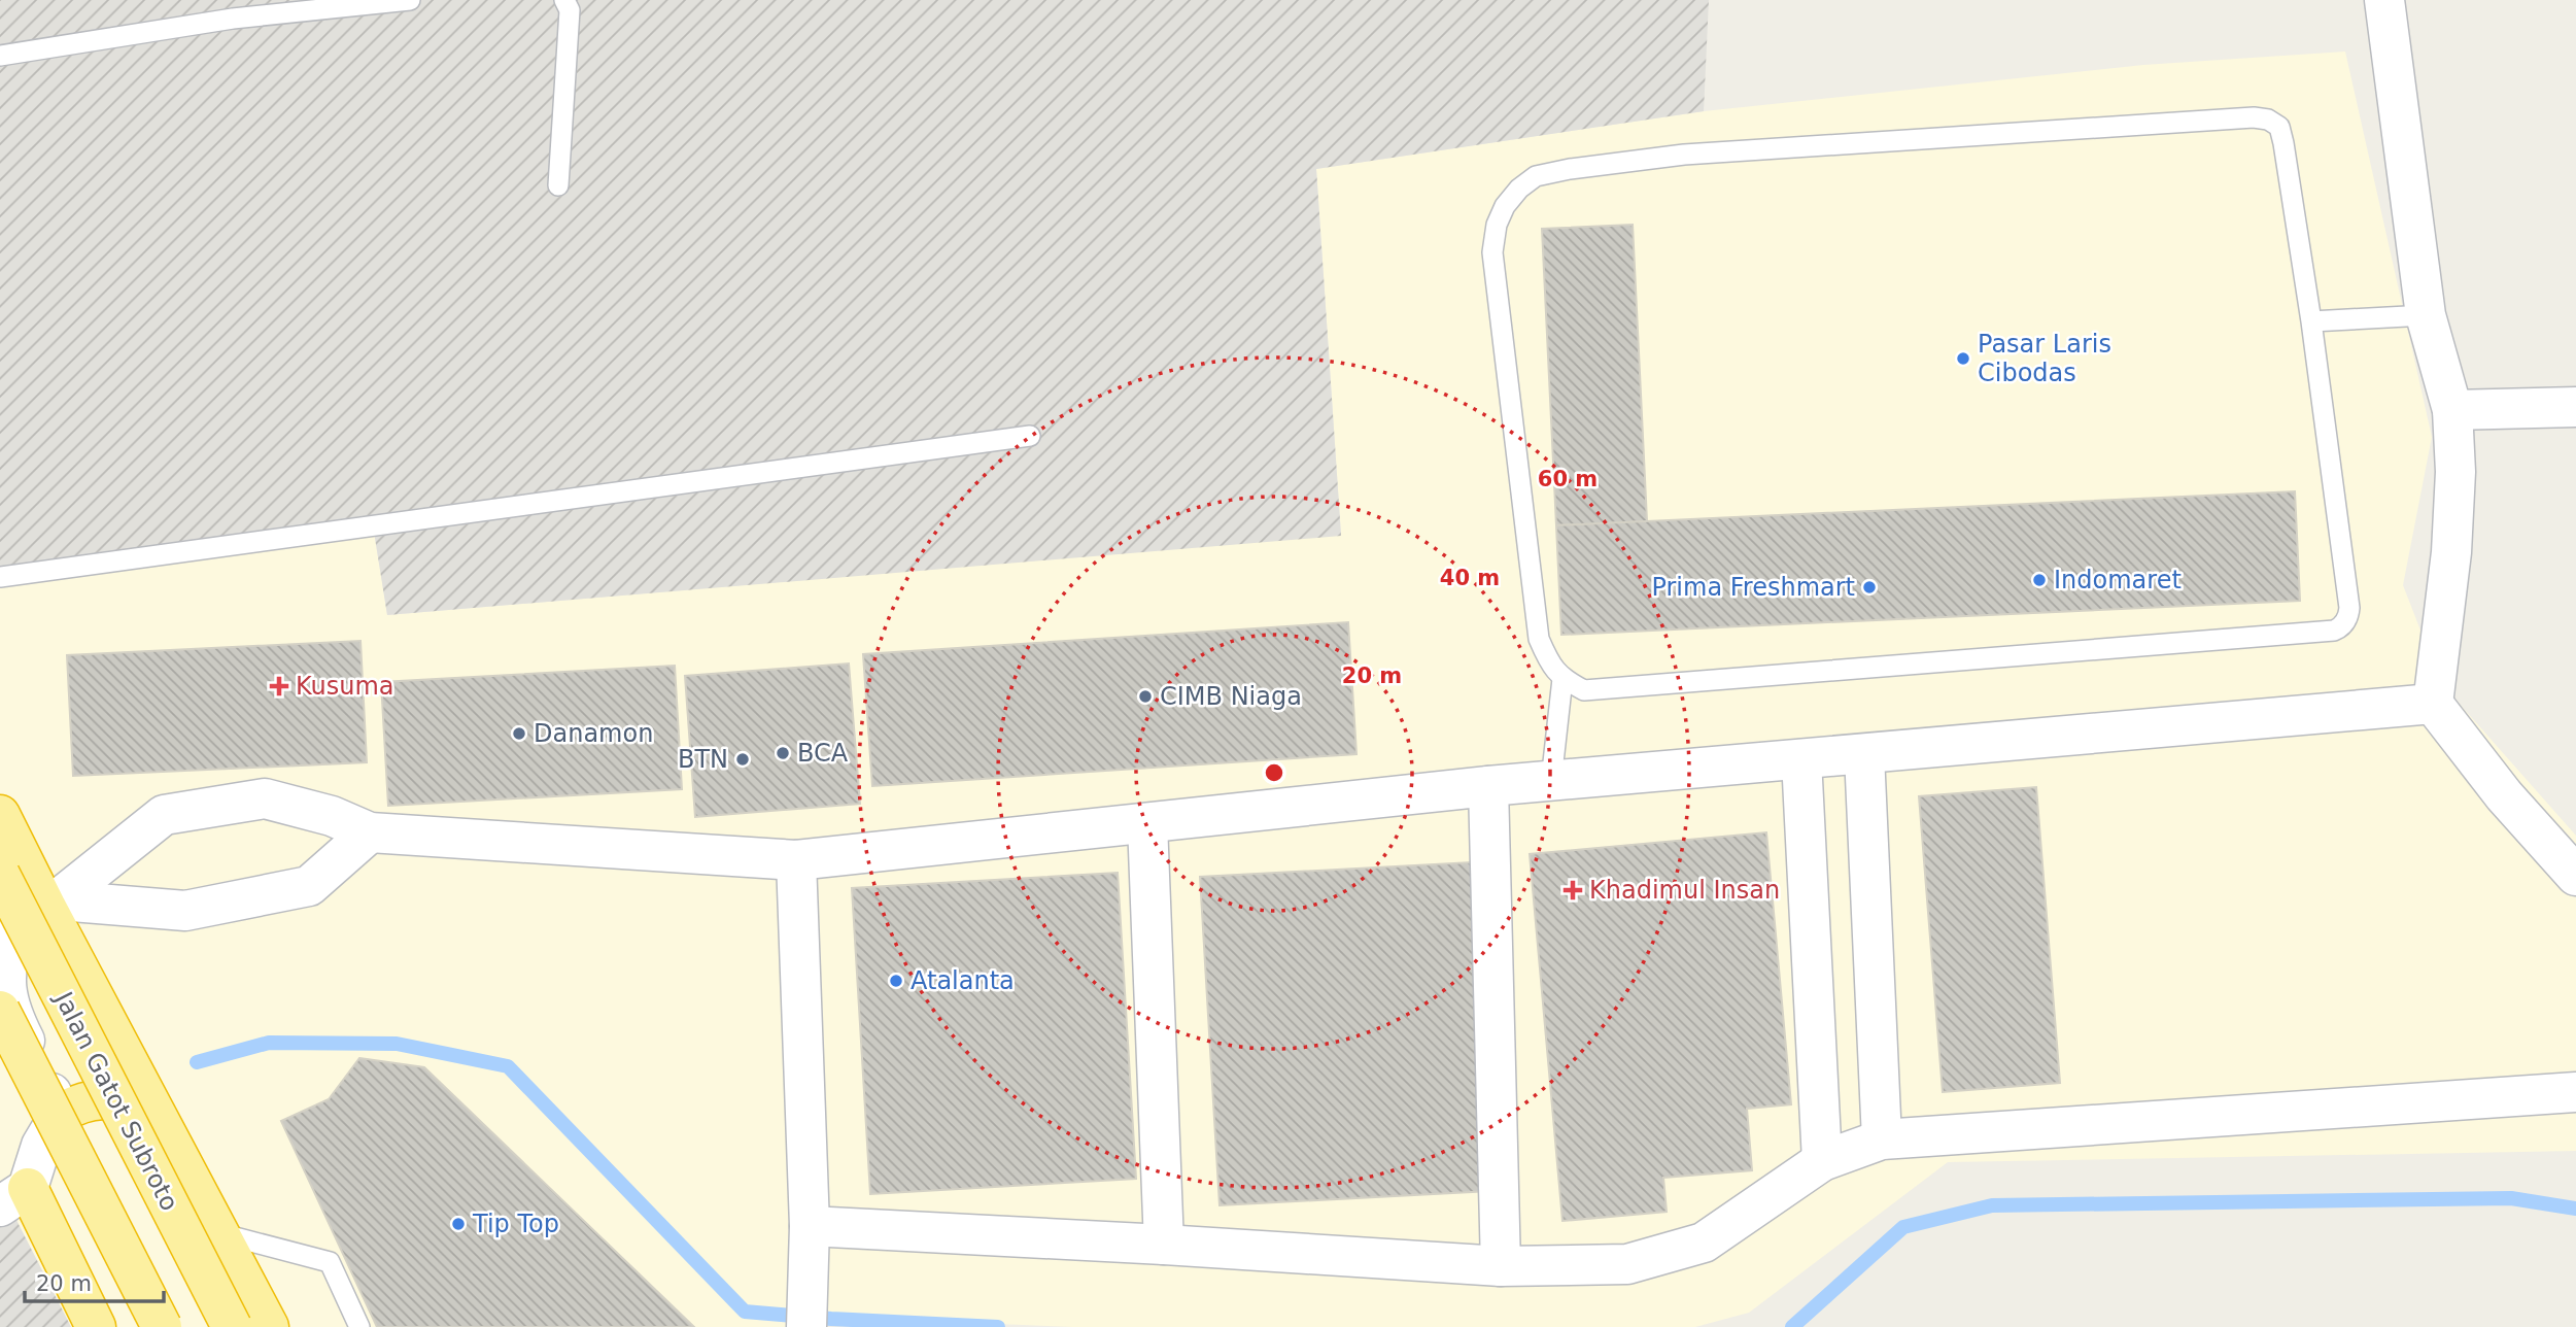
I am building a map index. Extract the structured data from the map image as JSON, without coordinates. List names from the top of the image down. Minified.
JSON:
{"streets":{"highway":["Jalan Gatot Subroto"]},"places":{"other":["Pasar Laris Cibodas","Indomaret","Prima Freshmart","CIMB Niaga","Danamon","BCA","BTN","Atalanta","Tip Top"],"health":["Kusuma","Khadimul Insan"]},"scale_bar":"20 m","rings":["60 m","40 m","20 m"]}
